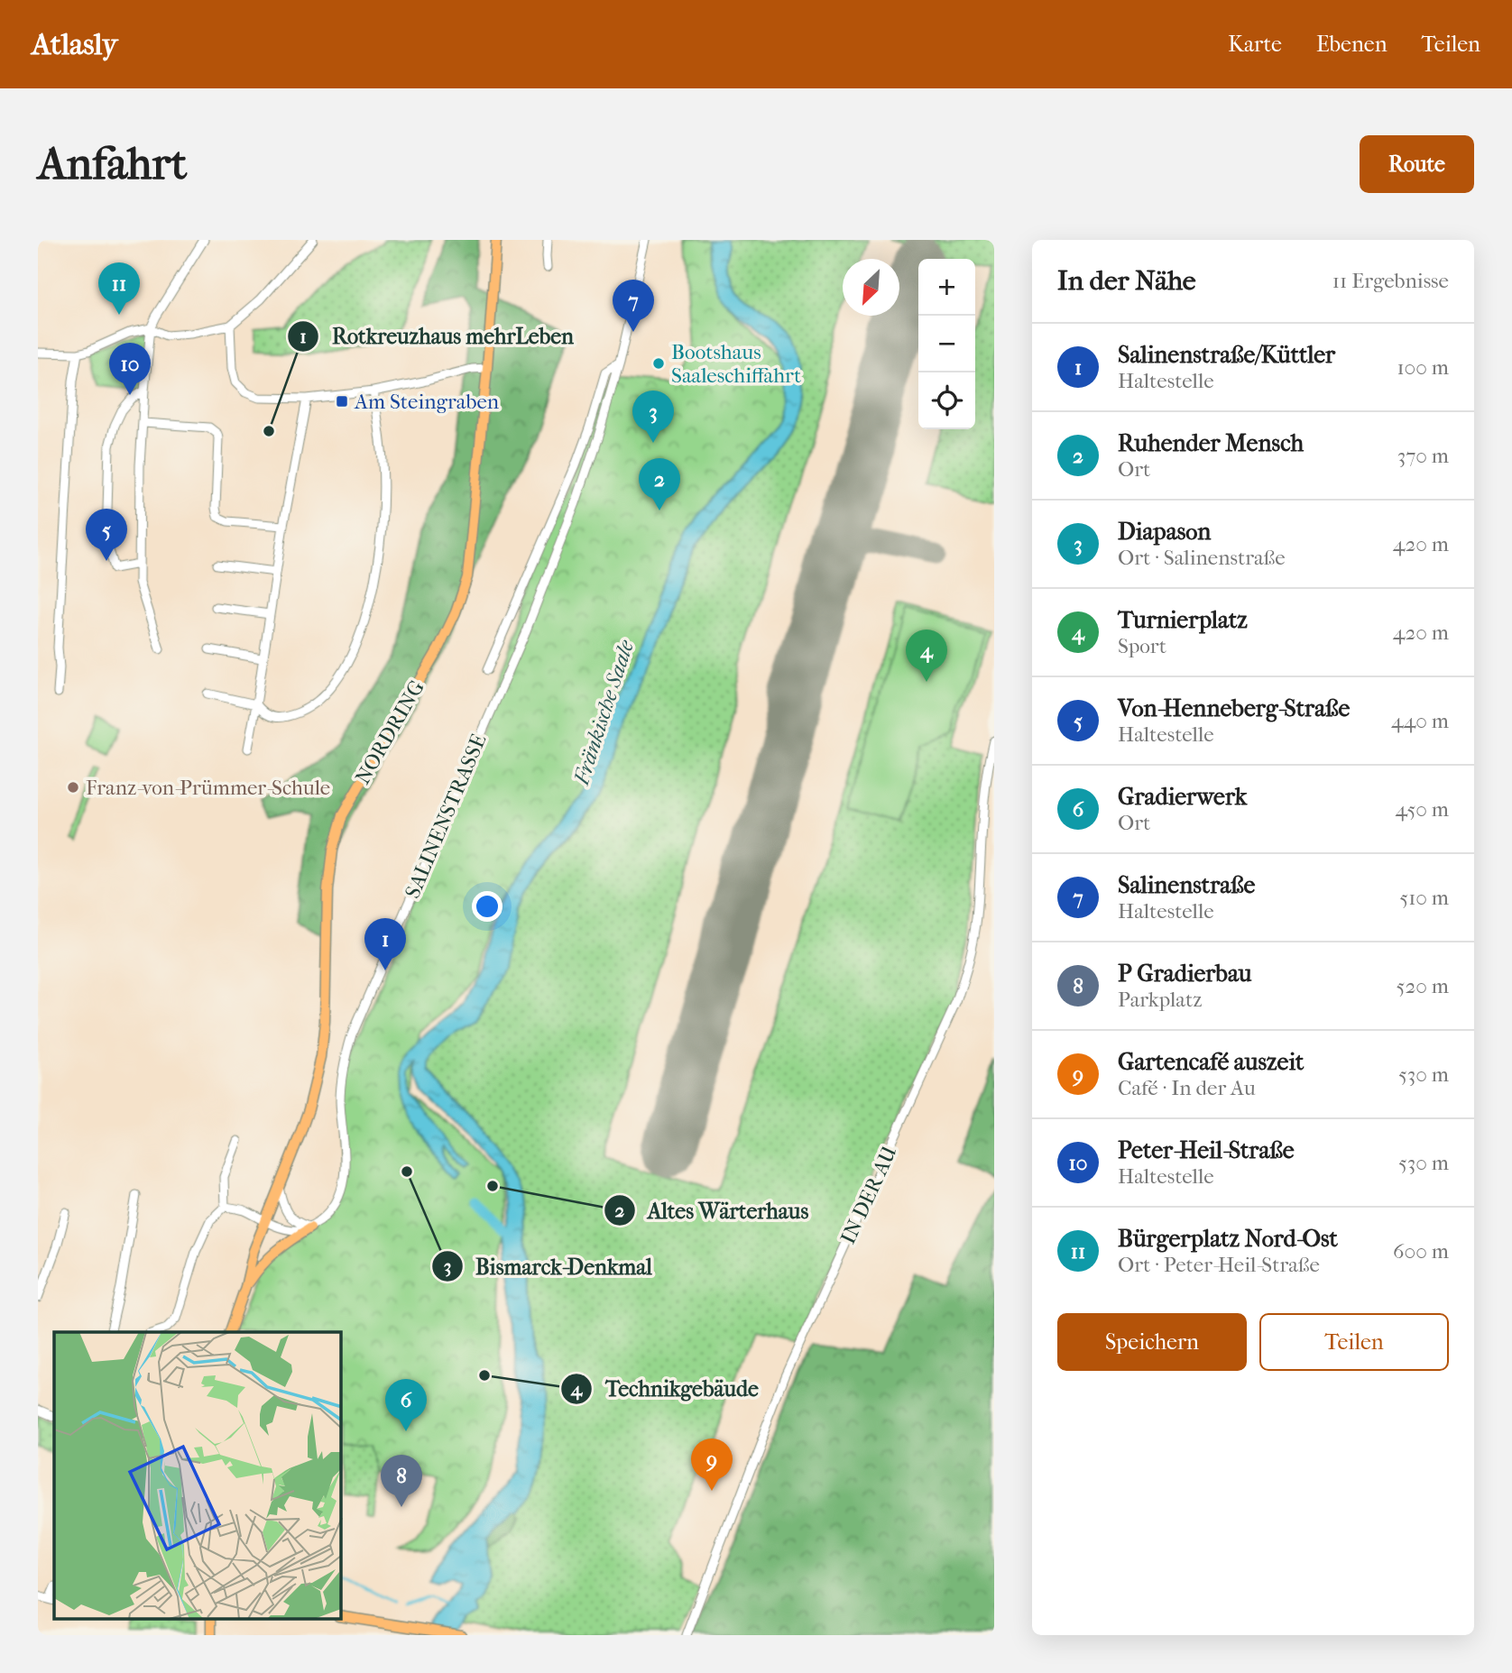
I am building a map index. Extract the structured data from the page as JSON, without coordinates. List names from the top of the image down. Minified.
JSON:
{"streets":{"main road":["NORDRING"],"street":["SALINENSTRASSE","IN DER AU"]},"water":["Fränkische Saale"],"places":{"other":["Bootshaus Saaleschiffahrt","Rotkreuzhaus mehrLeben","Franz-von-Prümmer-Schule","Bismarck-Denkmal","Altes Wärterhaus","Technikgebäude"],"transit":["Am Steingraben"]},"north":"bottom left","page":{"header":"Atlasly","nav":["Karte","Ebenen","Teilen"],"buttons":["Route",["Speichern","Teilen"]],"title":"Anfahrt","heading":["In der Nähe","11 Ergebnisse"],"map_buttons":["+","−"],"pins":["11","7","10","3","2","5","4","1","6","9","8"],"list":[{"mark":"1","name":"Salinenstraße/Küttler","note":"Haltestelle","value":"100 m"},{"mark":"2","name":"Ruhender Mensch","note":"Ort","value":"370 m"},{"mark":"3","name":"Diapason","note":"Ort · Salinenstraße","value":"420 m"},{"mark":"4","name":"Turnierplatz","note":"Sport","value":"420 m"},{"mark":"5","name":"Von-Henneberg-Straße","note":"Haltestelle","value":"440 m"},{"mark":"6","name":"Gradierwerk","note":"Ort","value":"450 m"},{"mark":"7","name":"Salinenstraße","note":"Haltestelle","value":"510 m"},{"mark":"8","name":"P Gradierbau","note":"Parkplatz","value":"520 m"},{"mark":"9","name":"Gartencafé auszeit","note":"Café · In der Au","value":"530 m"},{"mark":"10","name":"Peter-Heil-Straße","note":"Haltestelle","value":"530 m"},{"mark":"11","name":"Bürgerplatz Nord-Ost","note":"Ort · Peter-Heil-Straße","value":"600 m"}]}}
